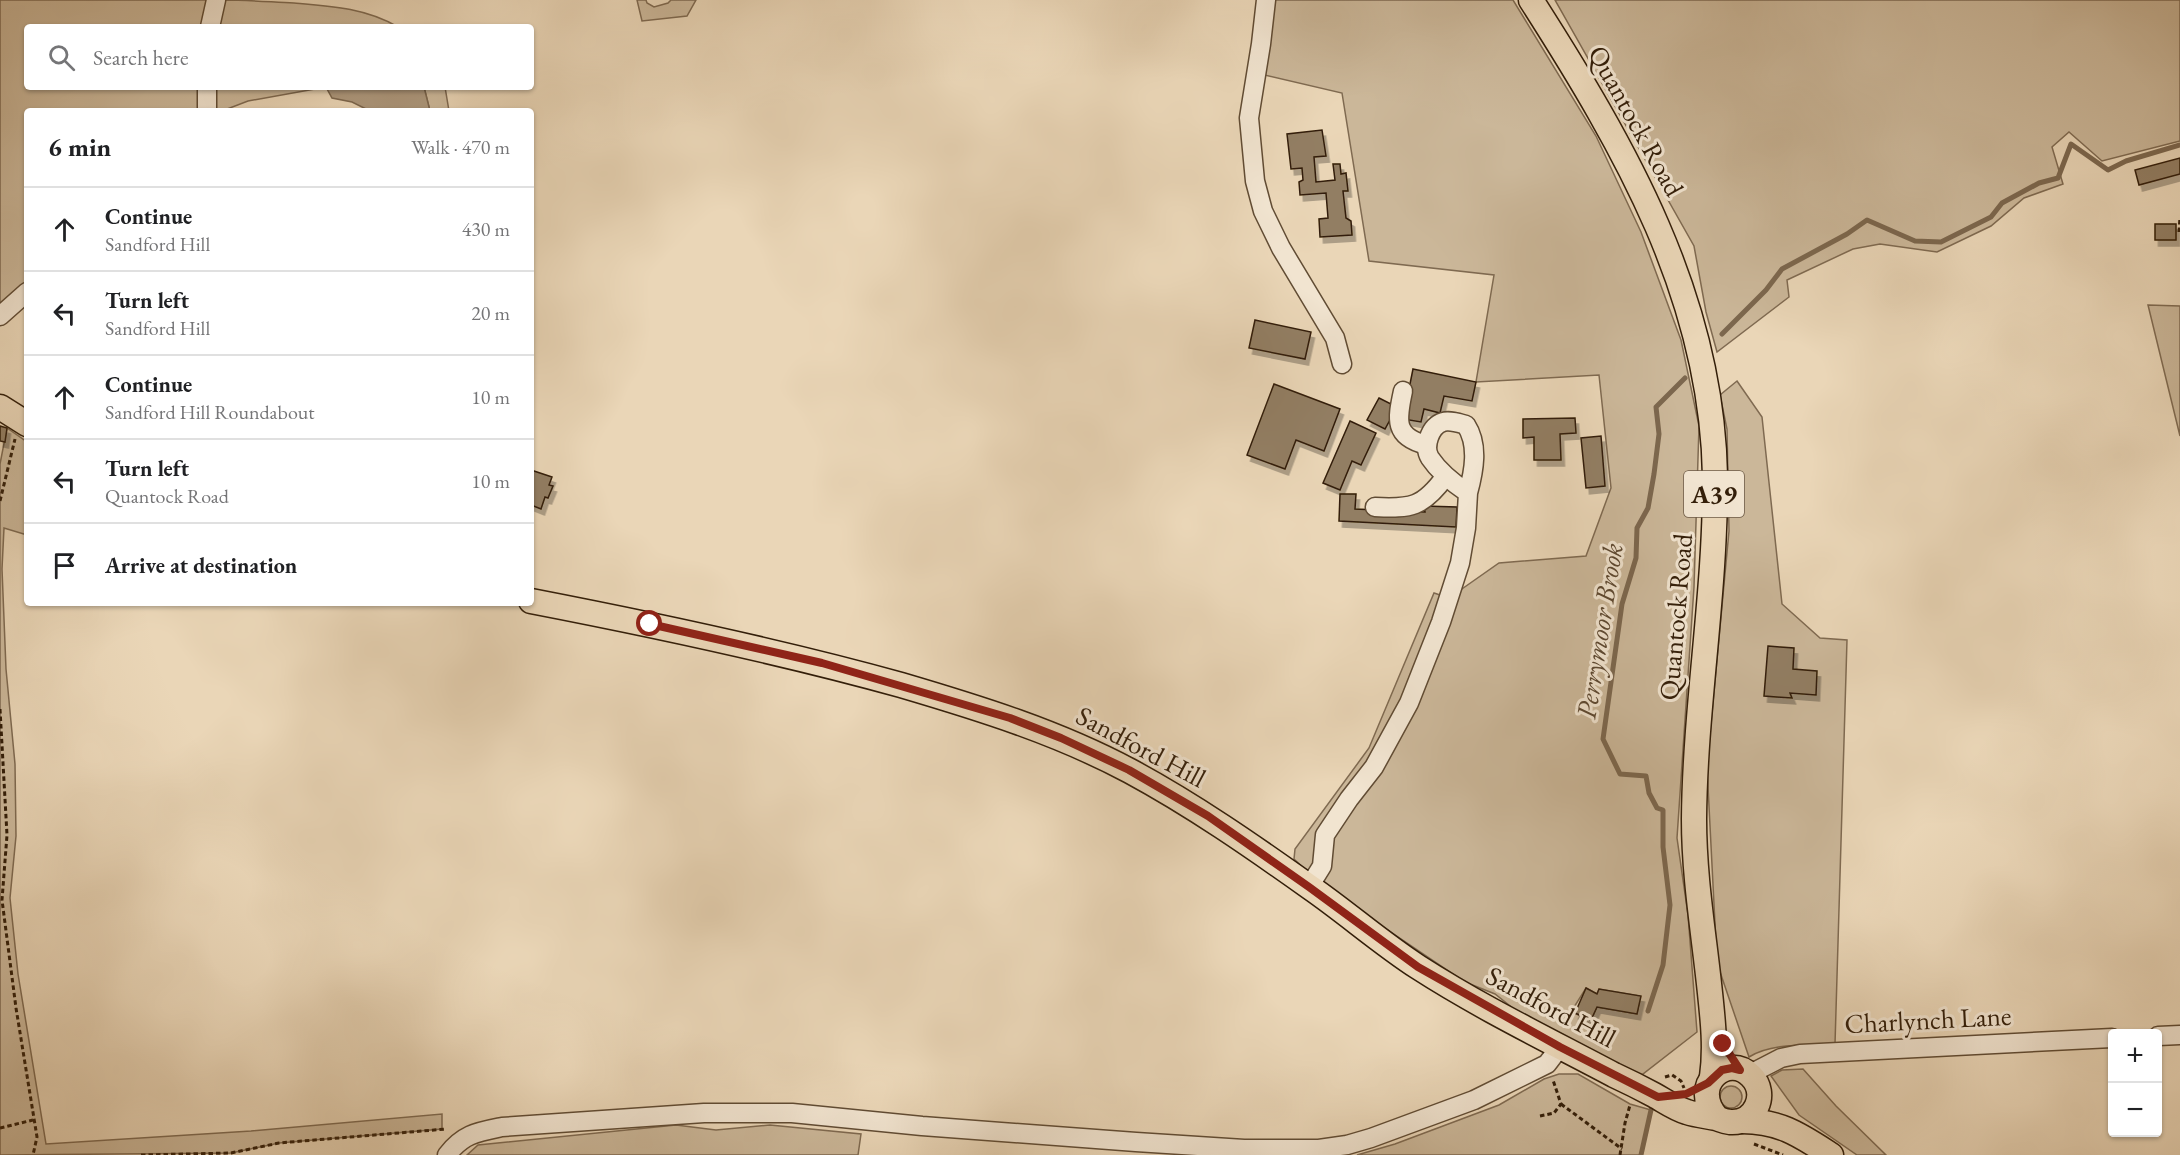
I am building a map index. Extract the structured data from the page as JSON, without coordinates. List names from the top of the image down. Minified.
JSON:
{"streets":{"main road":["Quantock Road","A39","Sandford Hill"],"street":["Charlynch Lane"]},"crossings":[["Quantock Road","A39"],["Quantock Road","Sandford Hill"],["Quantock Road","Charlynch Lane"],["A39","Sandford Hill"],["A39","Charlynch Lane"],["Sandford Hill","Charlynch Lane"]],"water":["Perrymoor Brook"],"page":{"search":"Search here","heading":["6 min","Walk · 470 m"],"list":[["Continue","Sandford Hill","430 m"],["Turn left","Sandford Hill","20 m"],["Continue","Sandford Hill Roundabout","10 m"],["Turn left","Quantock Road","10 m"],"Arrive at destination"],"map_buttons":["+","−"]}}
